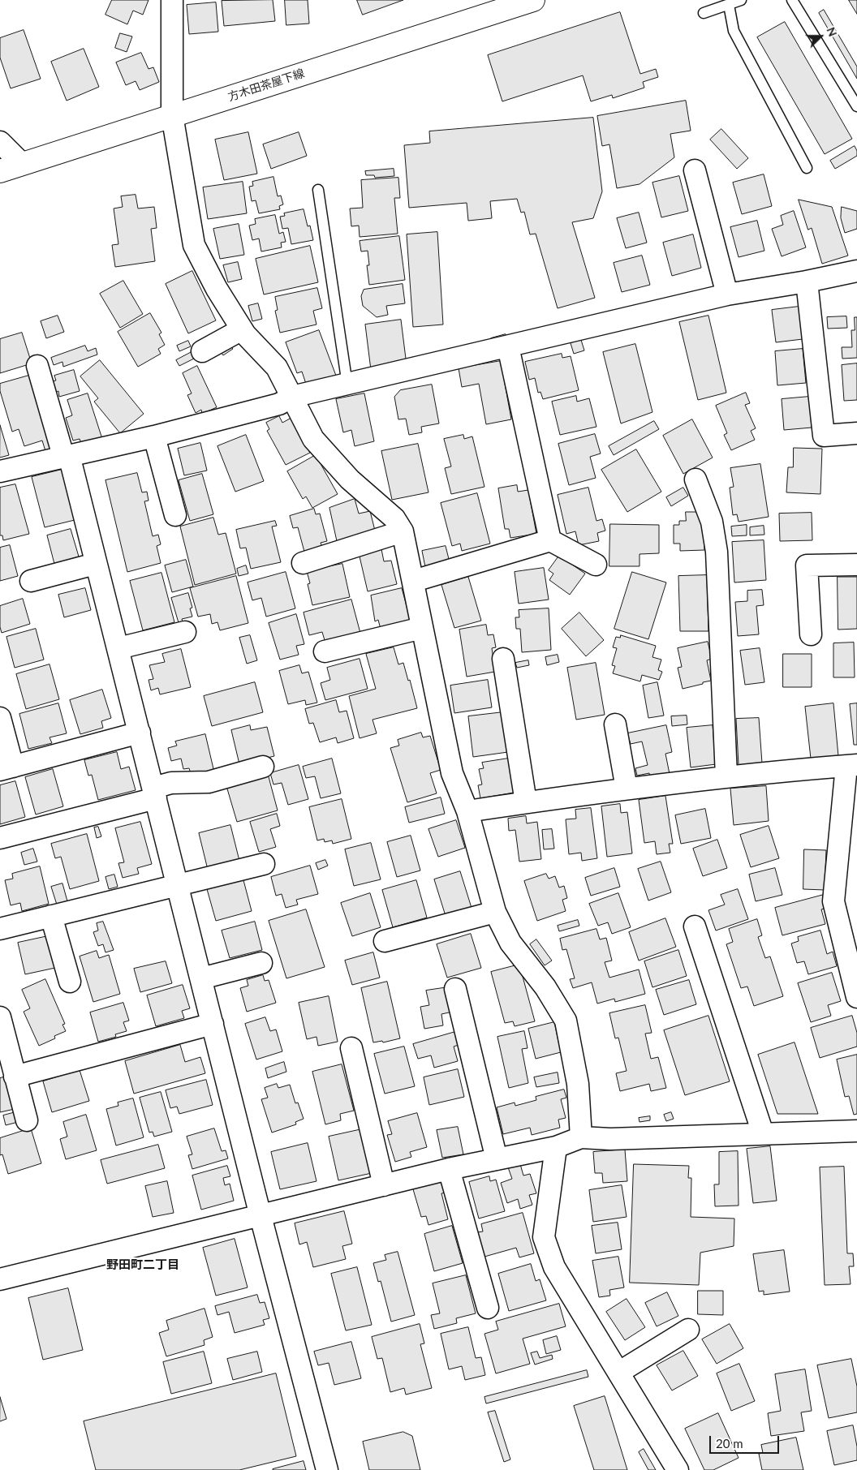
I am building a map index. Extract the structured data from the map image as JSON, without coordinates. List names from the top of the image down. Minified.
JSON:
{"streets":{"street":["方木田茶屋下線"]},"districts":["野田町二丁目"],"scale_bar":"20 m","north":"right"}
